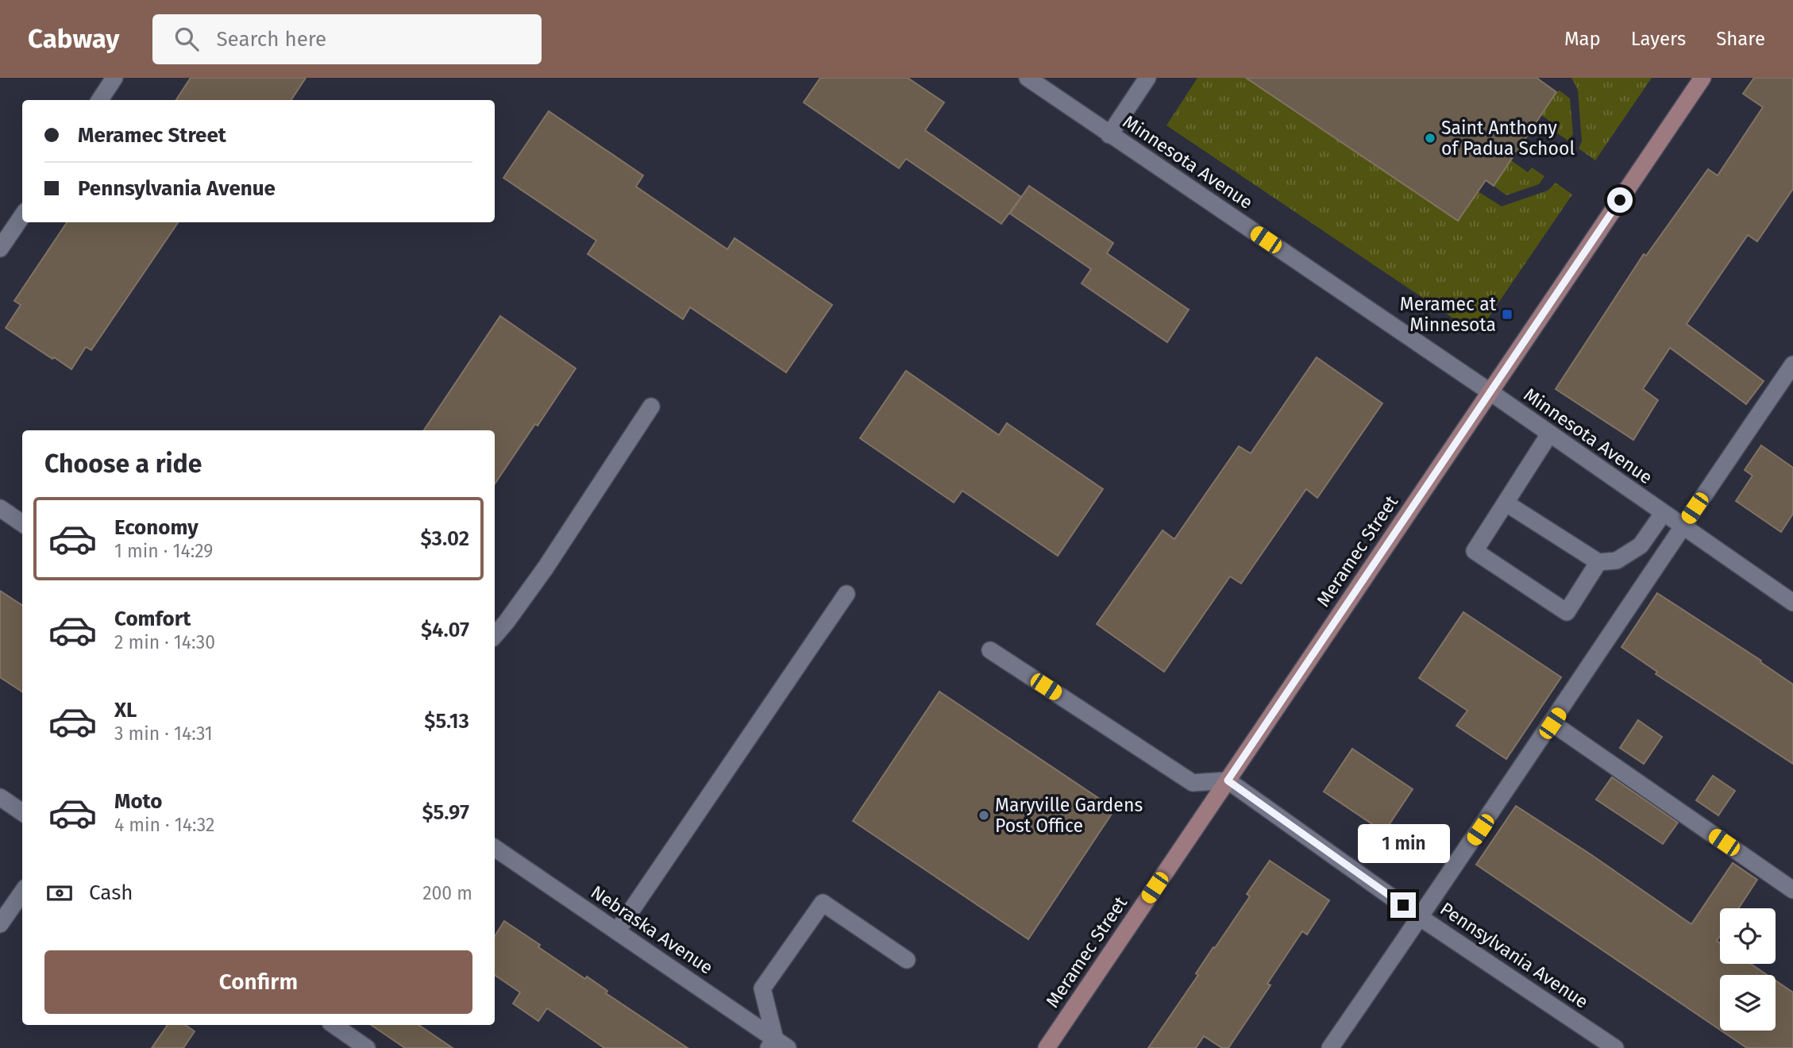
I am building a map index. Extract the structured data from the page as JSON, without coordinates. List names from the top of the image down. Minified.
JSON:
{"streets":{"street":["Minnesota Avenue","Meramec Street","Nebraska Avenue","Pennsylvania Avenue"]},"crossings":[["Minnesota Avenue","Meramec Street"],["Meramec Street","Pennsylvania Avenue"]],"places":{"other":["Saint Anthony of Padua School","Maryville Gardens Post Office"],"transit":["Meramec at Minnesota"]},"page":{"header":"Cabway","search":"Search here","nav":["Map","Layers","Share"],"banner":["Meramec Street","Pennsylvania Avenue"],"heading":"Choose a ride","list":[{"name":"Economy","note":"1 min · 14:29","value":"$3.02"},{"name":"Comfort","note":"2 min · 14:30","value":"$4.07"},{"name":"XL","note":"3 min · 14:31","value":"$5.13"},{"name":"Moto","note":"4 min · 14:32","value":"$5.97"}],"bubble":"1 min","pay":["Cash","200 m"],"buttons":"Confirm"}}
